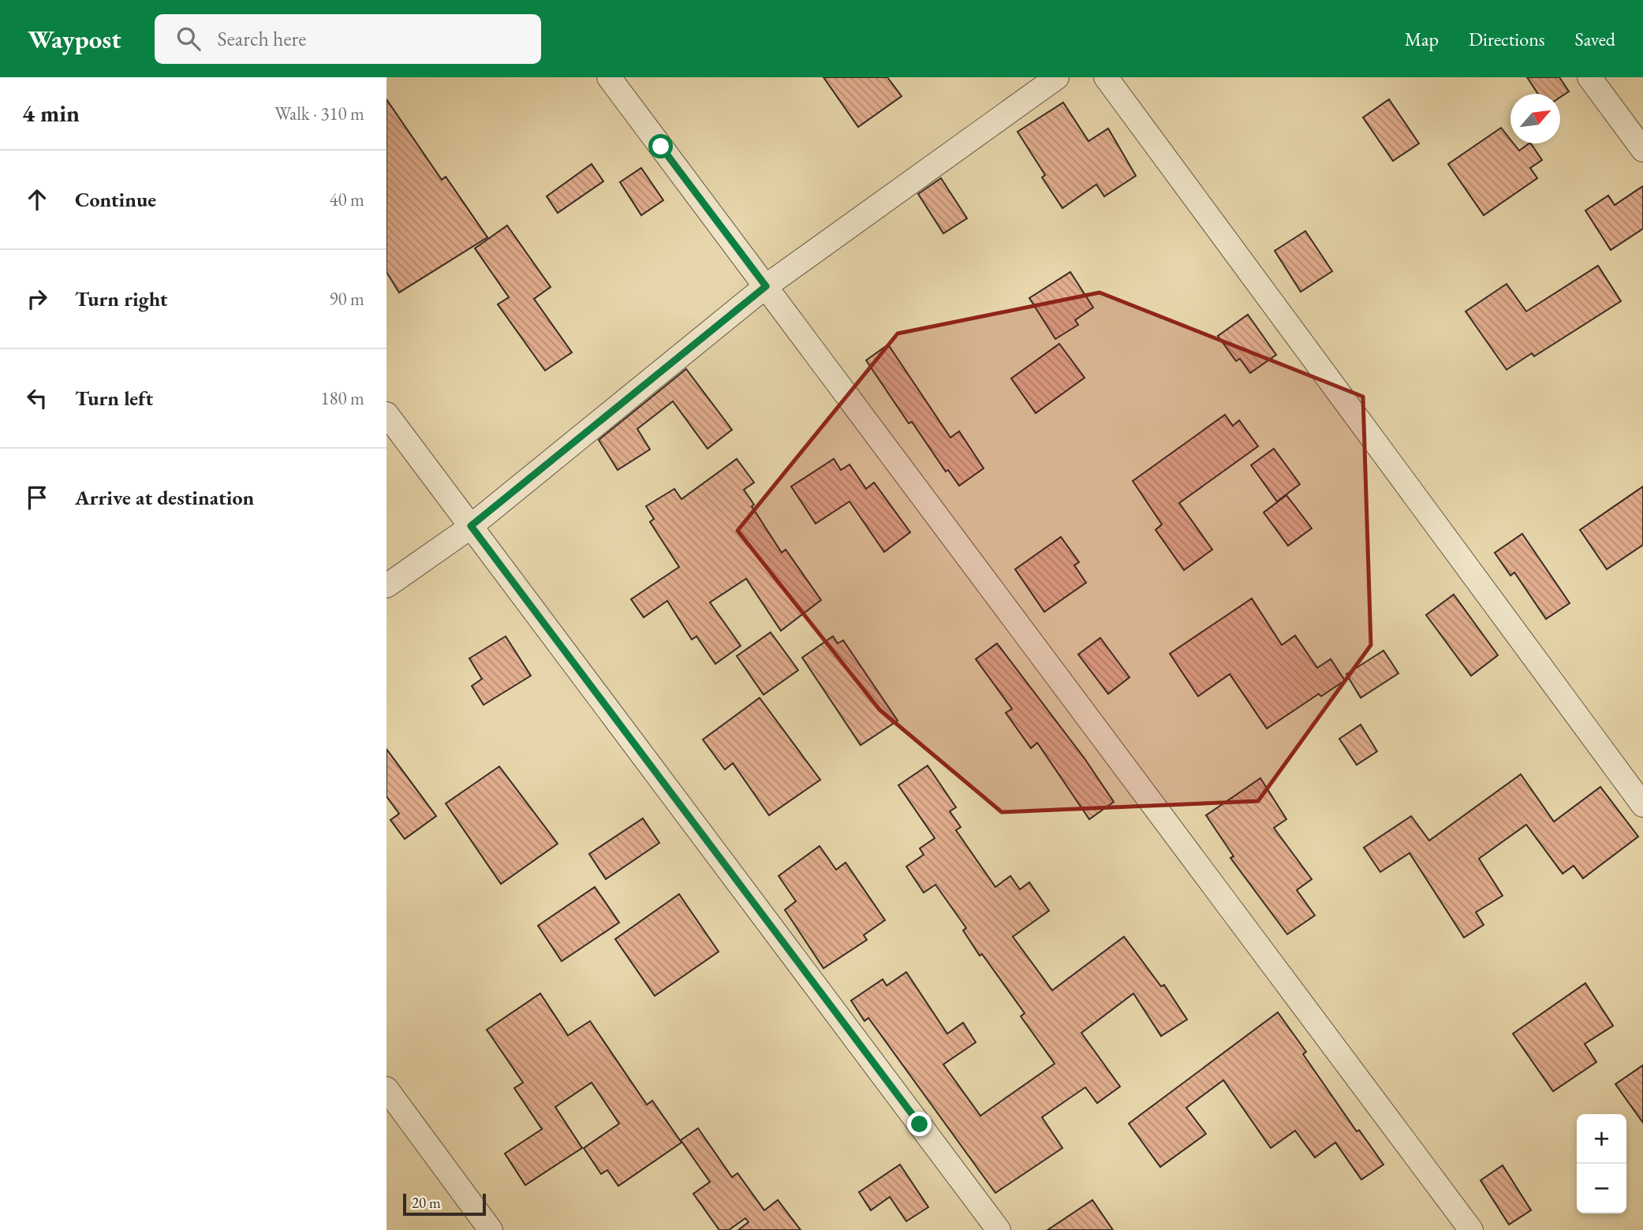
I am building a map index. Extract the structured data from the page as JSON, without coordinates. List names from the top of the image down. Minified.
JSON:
{"scale_bar":"20 m","north":"top right","page":{"header":"Waypost","search":"Search here","nav":["Map","Directions","Saved"],"heading":["4 min","Walk · 310 m"],"list":[["Continue","40 m"],["Turn right","90 m"],["Turn left","180 m"],"Arrive at destination"],"map_buttons":["+","−"],"scale":"20 m"}}
